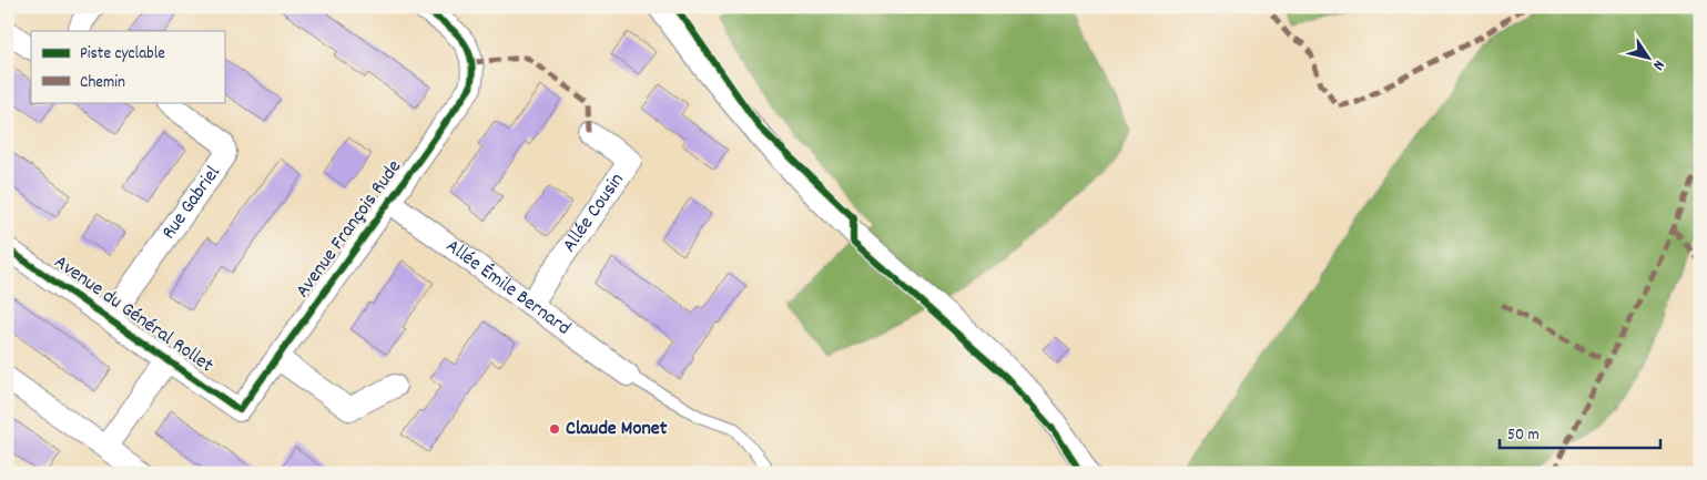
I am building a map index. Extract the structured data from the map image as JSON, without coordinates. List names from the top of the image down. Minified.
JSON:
{"streets":{"street":["Rue Gabriel","Allée Cousin","Avenue François Rude","Allée Émile Bernard","Avenue du Général Rollet"]},"crossings":[["Rue Gabriel","Avenue du Général Rollet"],["Allée Cousin","Allée Émile Bernard"],["Avenue François Rude","Allée Émile Bernard"],["Avenue François Rude","Avenue du Général Rollet"]],"places":["Claude Monet"],"legend":["Piste cyclable","Chemin"],"scale_bar":"50 m","north":"bottom right"}
